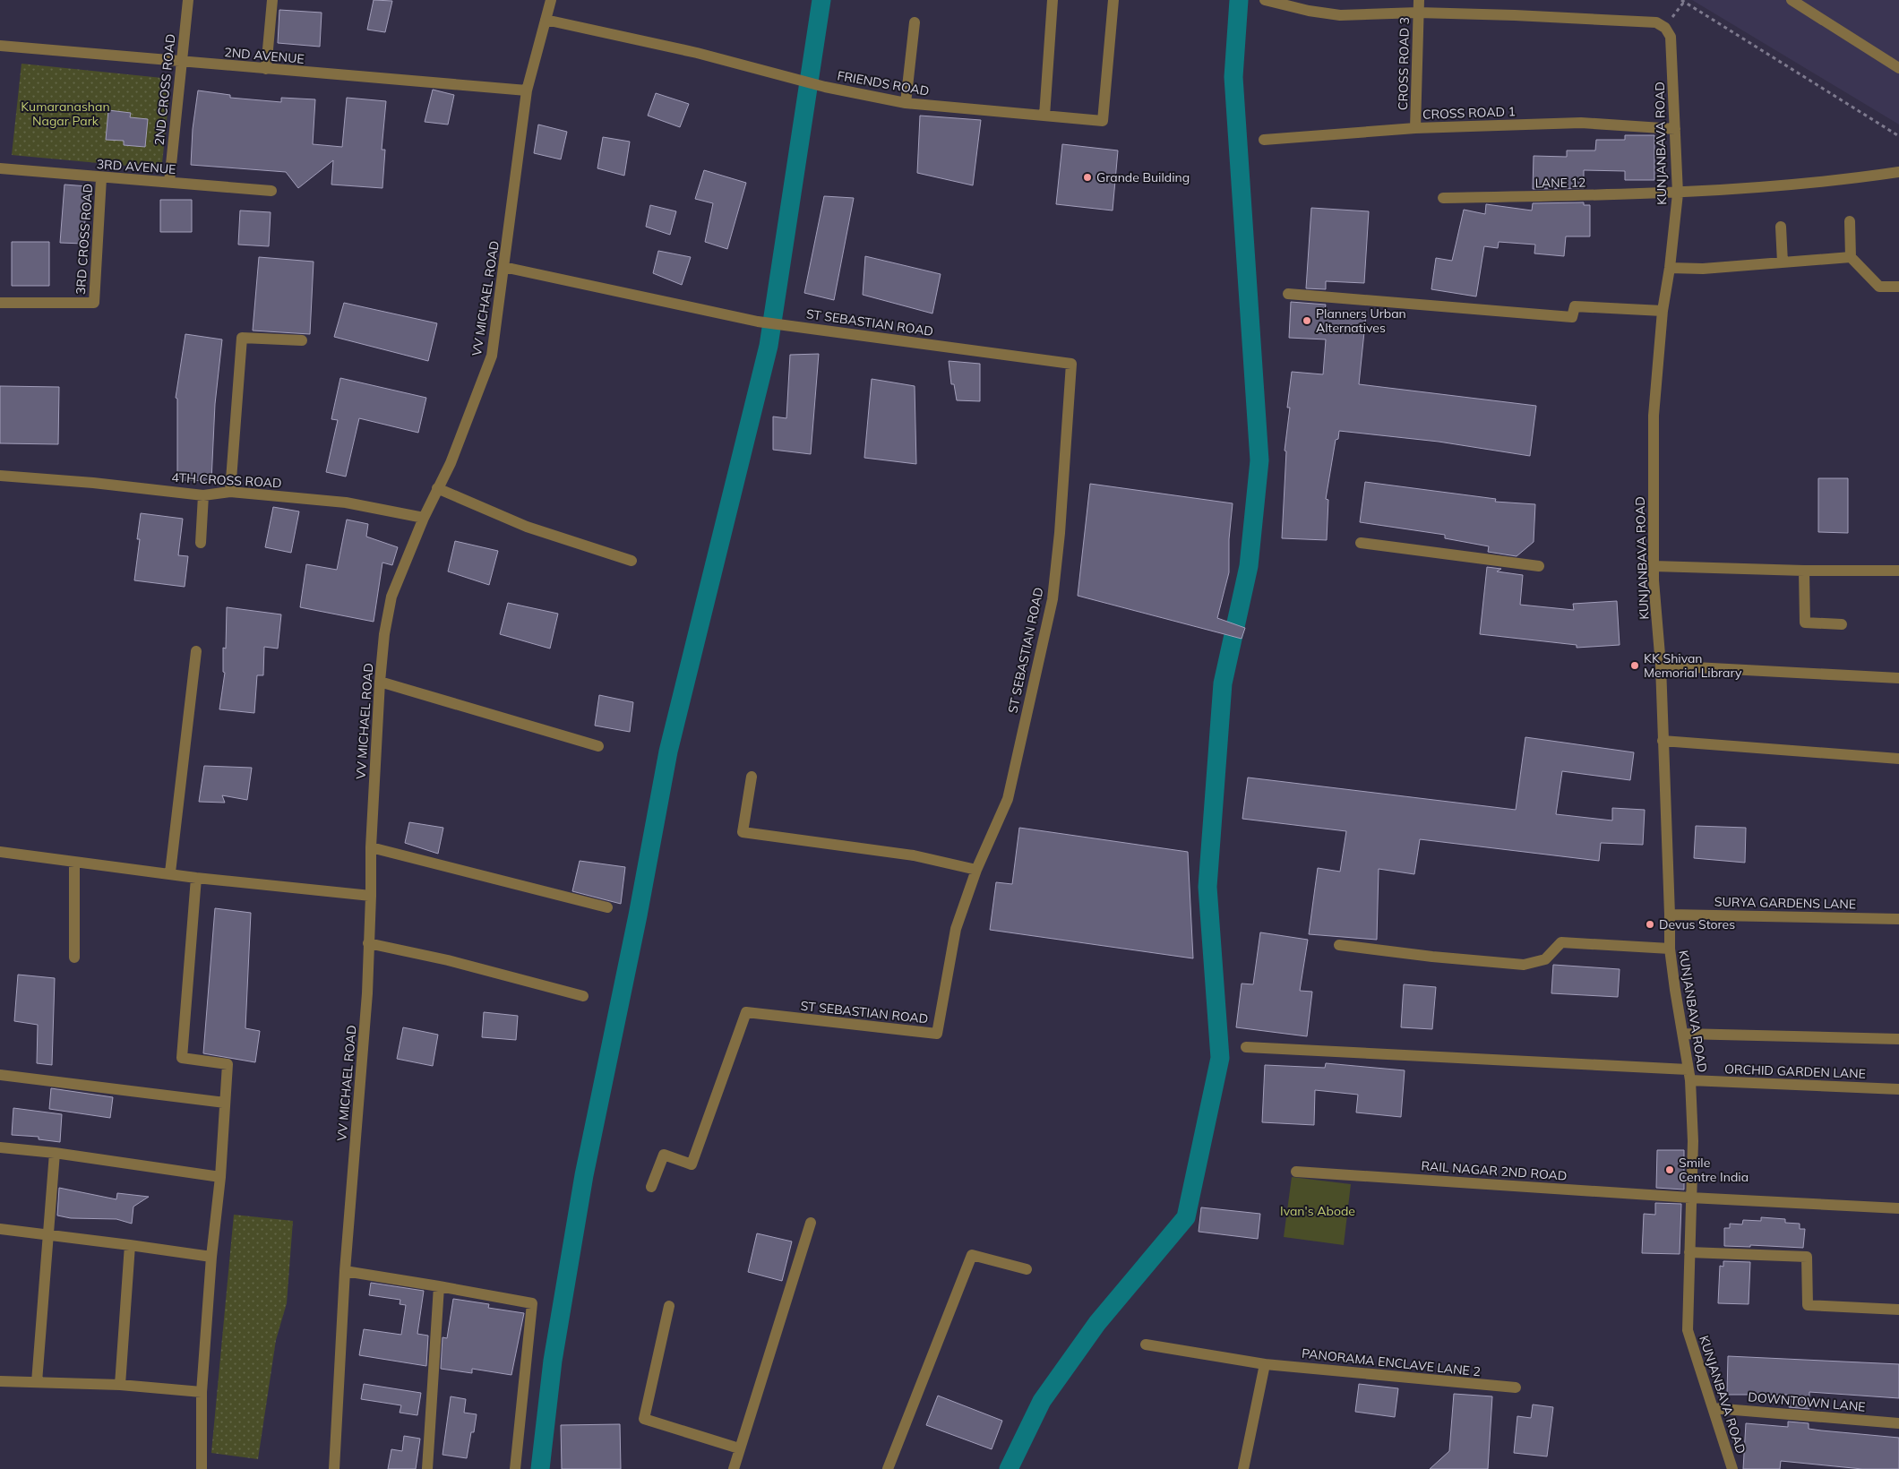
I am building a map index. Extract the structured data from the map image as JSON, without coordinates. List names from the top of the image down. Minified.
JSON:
{"streets":{"street":["2ND AVENUE","CROSS ROAD 3","FRIENDS ROAD","2ND CROSS ROAD","CROSS ROAD 1","KUNJANBAVA ROAD","3RD AVENUE","LANE 12","3RD CROSS ROAD","VV MICHAEL ROAD","ST SEBASTIAN ROAD","4TH CROSS ROAD","SURYA GARDENS LANE","ORCHID GARDEN LANE","RAIL NAGAR 2ND ROAD","PANORAMA ENCLAVE LANE 2","DOWNTOWN LANE"]},"crossings":[["2ND AVENUE","2ND CROSS ROAD"],["2ND AVENUE","VV MICHAEL ROAD"],["CROSS ROAD 3","CROSS ROAD 1"],["CROSS ROAD 3","KUNJANBAVA ROAD"],["FRIENDS ROAD","VV MICHAEL ROAD"],["2ND CROSS ROAD","3RD AVENUE"],["CROSS ROAD 1","KUNJANBAVA ROAD"],["KUNJANBAVA ROAD","LANE 12"],["KUNJANBAVA ROAD","SURYA GARDENS LANE"],["KUNJANBAVA ROAD","ORCHID GARDEN LANE"],["KUNJANBAVA ROAD","RAIL NAGAR 2ND ROAD"],["KUNJANBAVA ROAD","DOWNTOWN LANE"],["3RD AVENUE","3RD CROSS ROAD"],["VV MICHAEL ROAD","ST SEBASTIAN ROAD"],["VV MICHAEL ROAD","4TH CROSS ROAD"]],"parks":["Kumaranashan Nagar Park","Ivan's Abode"],"places":["Grande Building","Planners Urban Alternatives","KK Shivan Memorial Library","Devus Stores","Smile Centre India"]}
